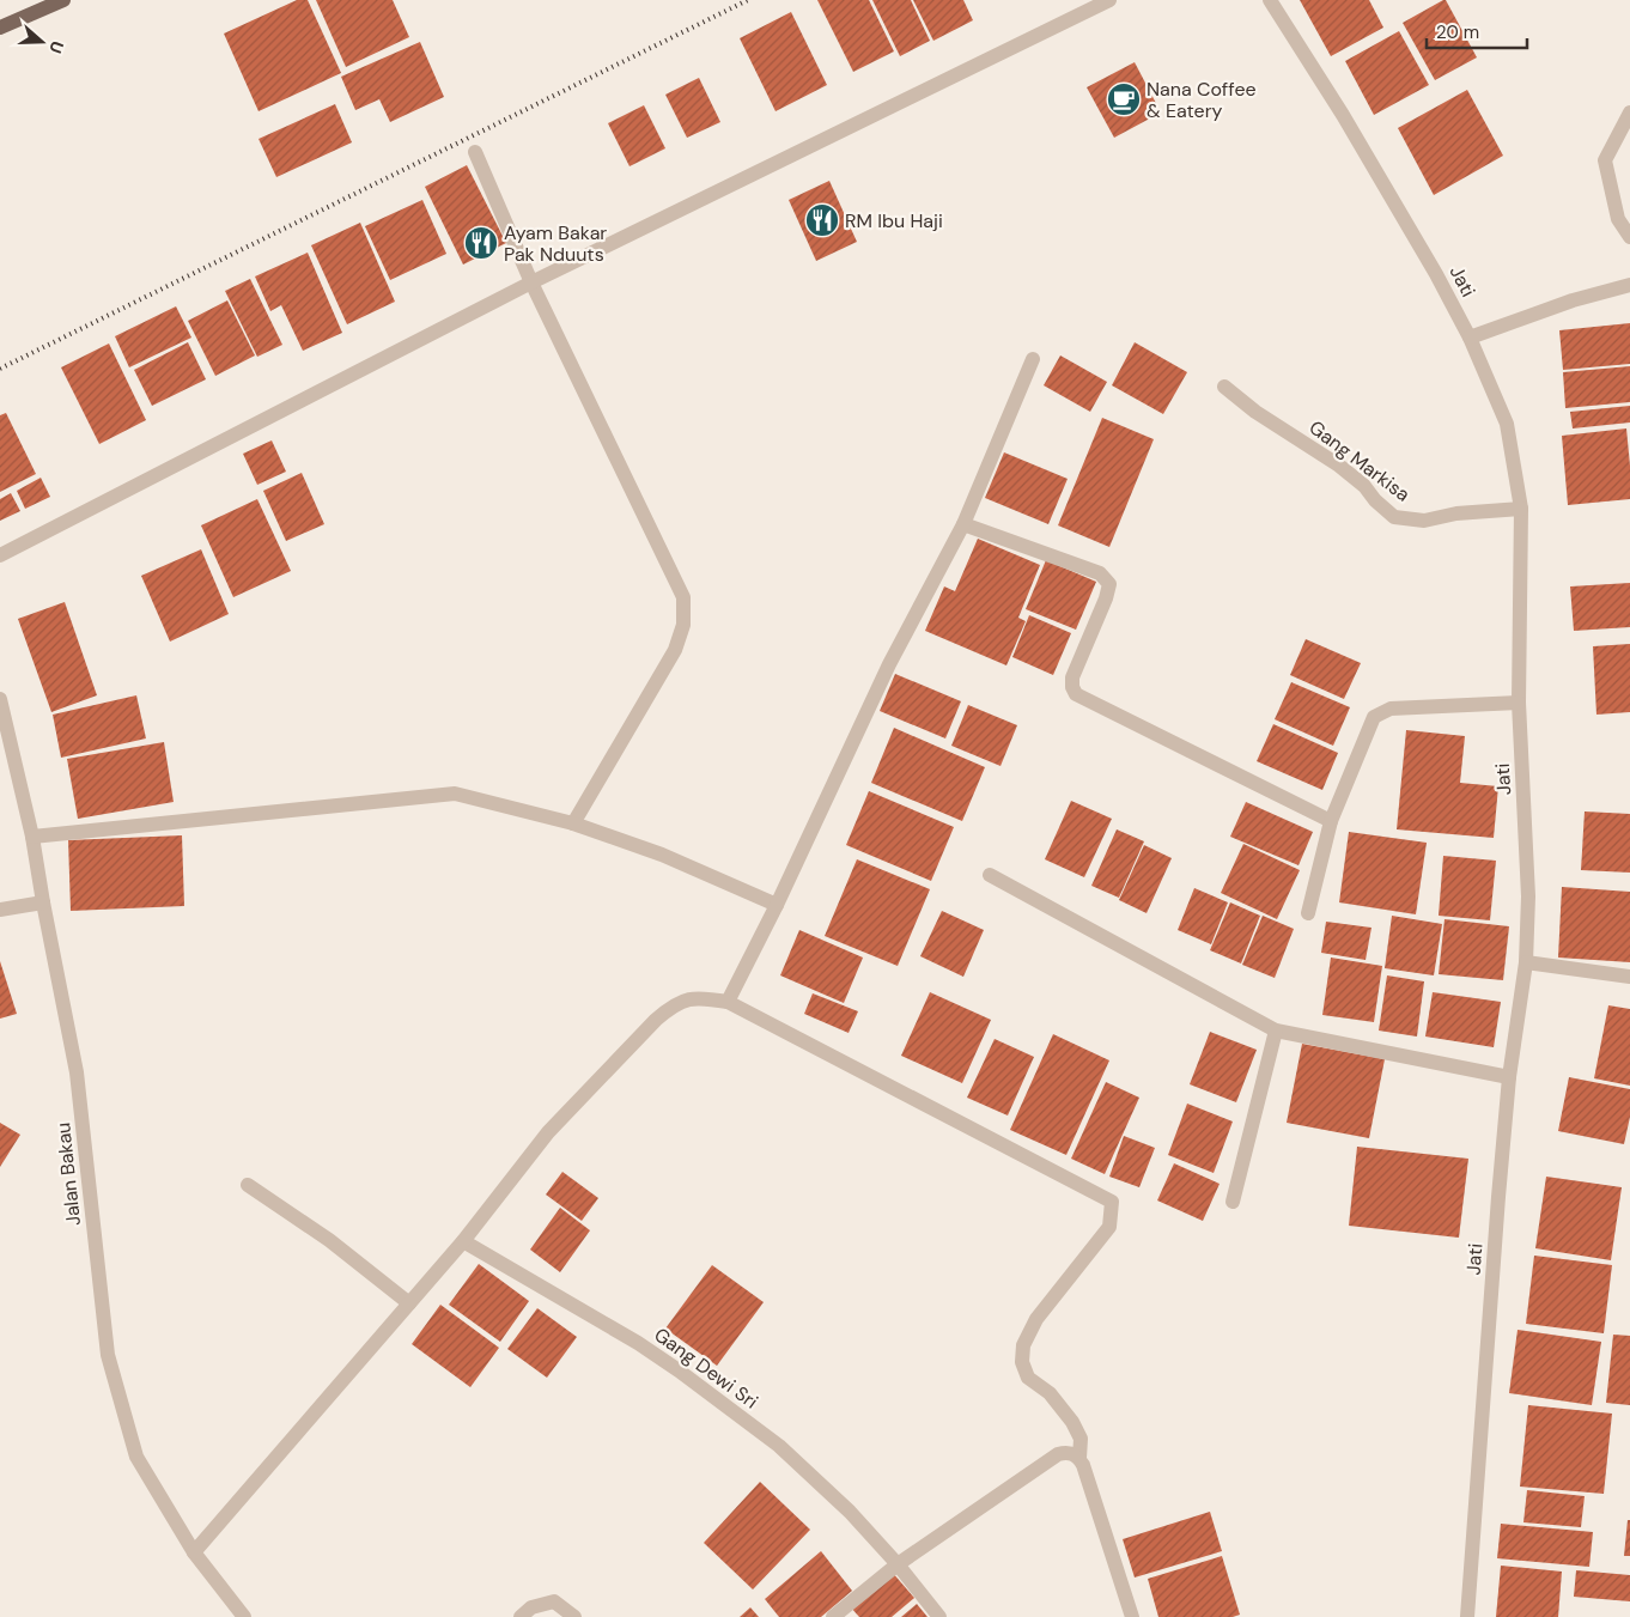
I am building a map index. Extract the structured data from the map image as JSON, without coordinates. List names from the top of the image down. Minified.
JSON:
{"streets":{"street":["Jati","Gang Markisa","Jalan Bakau","Gang Dewi Sri"]},"crossings":[["Jati","Gang Markisa"]],"places":{"cafe":["Nana Coffee & Eatery"],"restaurant":["RM Ibu Haji","Ayam Bakar Pak Nduuts"]},"scale_bar":"20 m","north":"right"}
